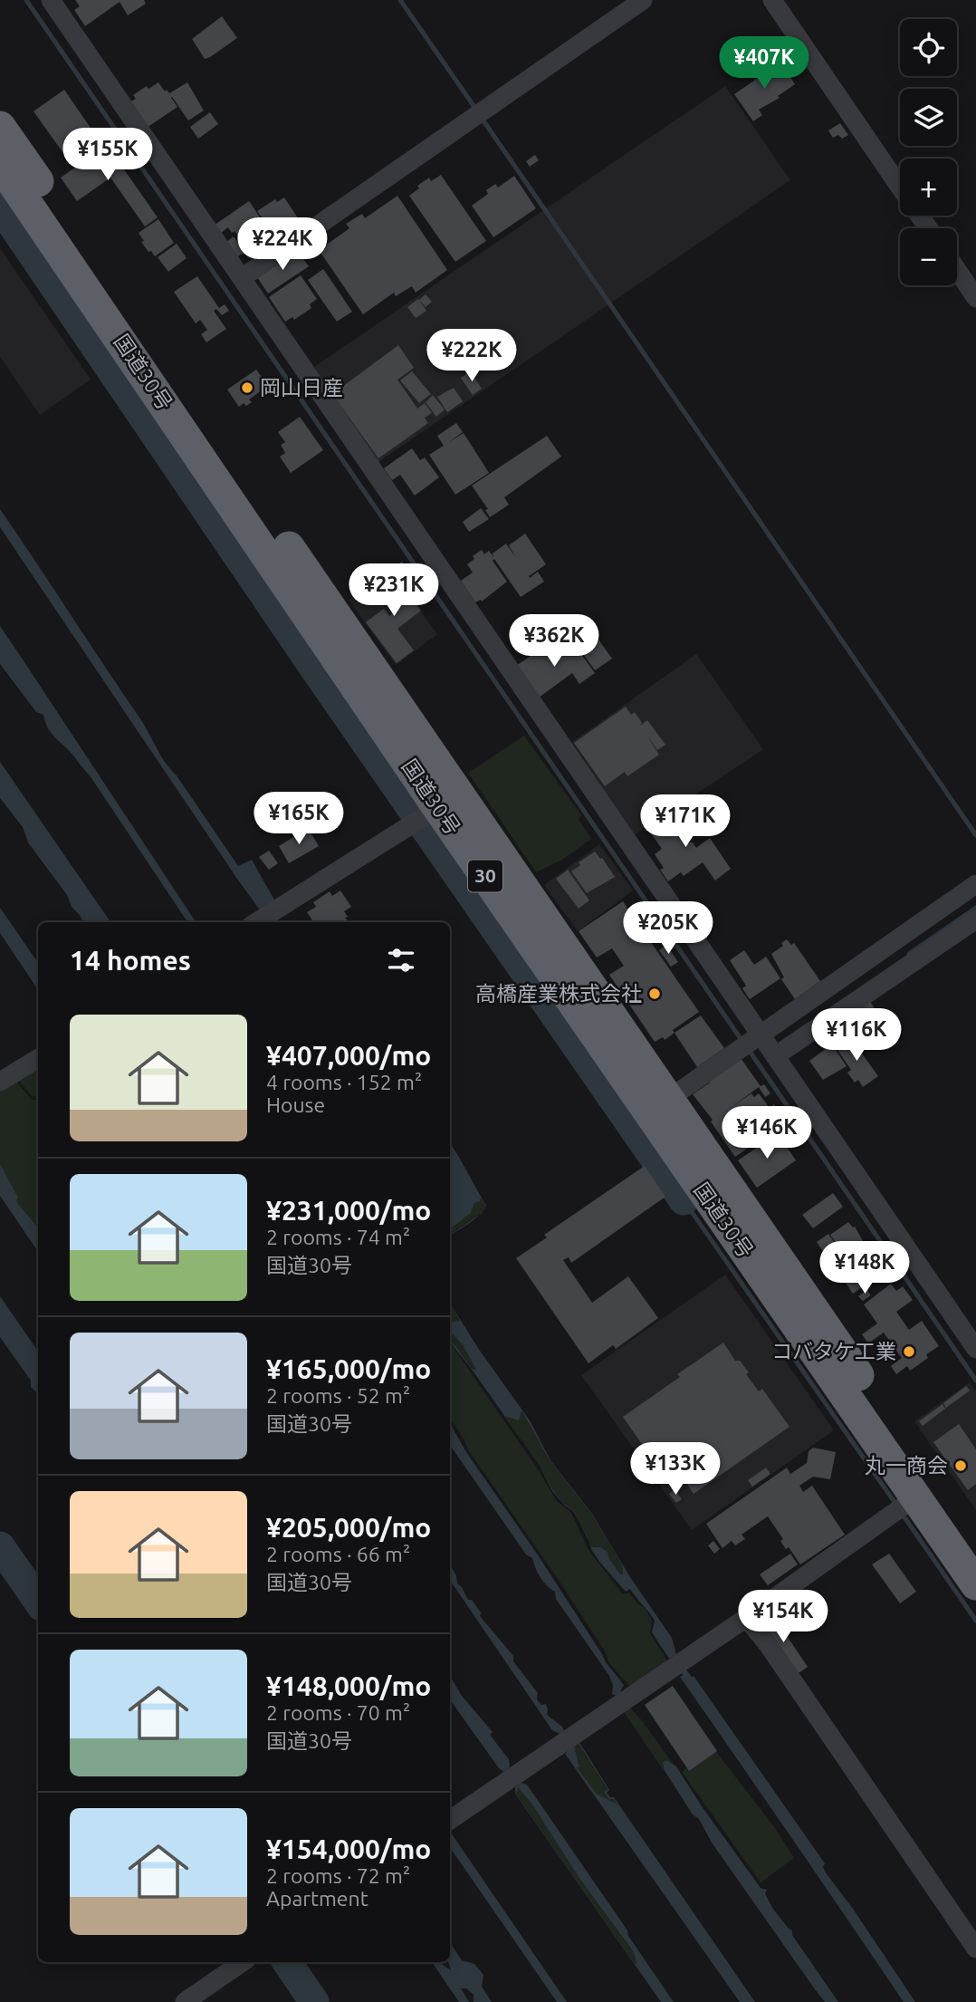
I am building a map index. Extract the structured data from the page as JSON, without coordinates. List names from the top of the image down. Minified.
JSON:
{"streets":{"highway":["国道30号","30"]},"places":["岡山日産","高橋産業株式会社","コバタケ工業","丸一商会"],"page":{"map_buttons":["+","−"],"price":["¥407K","¥155K","¥224K","¥222K","¥231K","¥362K","¥165K","¥171K","¥205K","¥116K","¥146K","¥148K","¥133K","¥154K"],"heading":"14 homes","list":[{"name":"¥407,000/mo","note":"4 rooms · 152 m² · House"},{"name":"¥231,000/mo","note":"2 rooms · 74 m² · 国道30号"},{"name":"¥165,000/mo","note":"2 rooms · 52 m² · 国道30号"},{"name":"¥205,000/mo","note":"2 rooms · 66 m² · 国道30号"},{"name":"¥148,000/mo","note":"2 rooms · 70 m² · 国道30号"},{"name":"¥154,000/mo","note":"2 rooms · 72 m² · Apartment"}]}}
